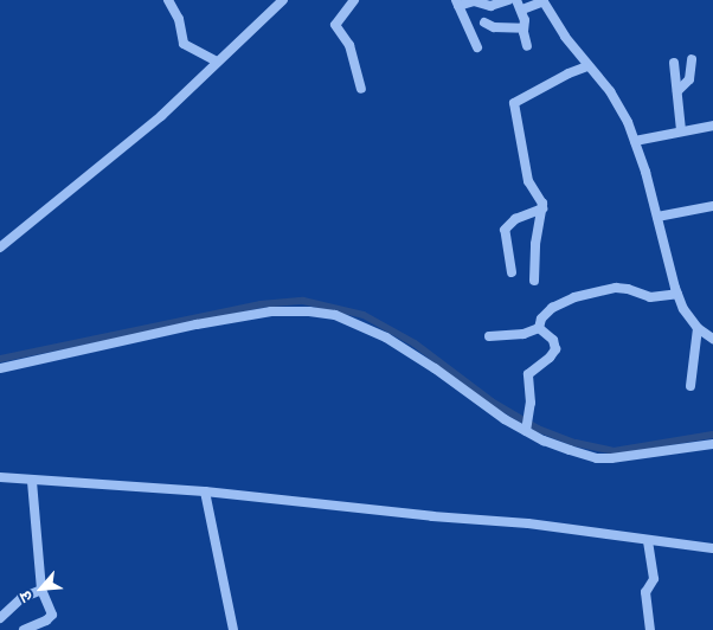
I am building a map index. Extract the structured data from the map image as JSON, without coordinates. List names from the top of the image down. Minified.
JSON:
{"north":"bottom left"}
